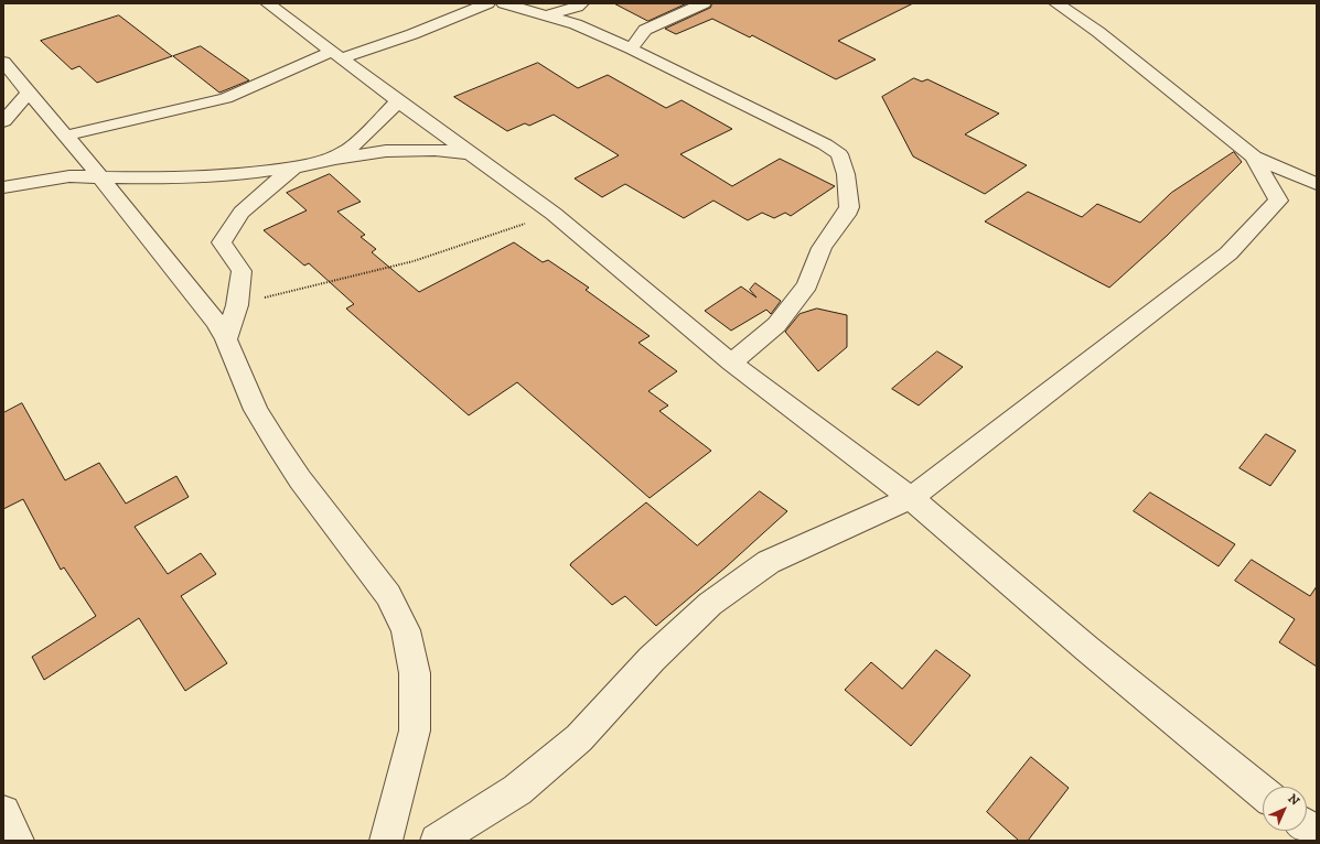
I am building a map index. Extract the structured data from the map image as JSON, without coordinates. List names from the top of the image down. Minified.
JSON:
{"north":"top right"}
